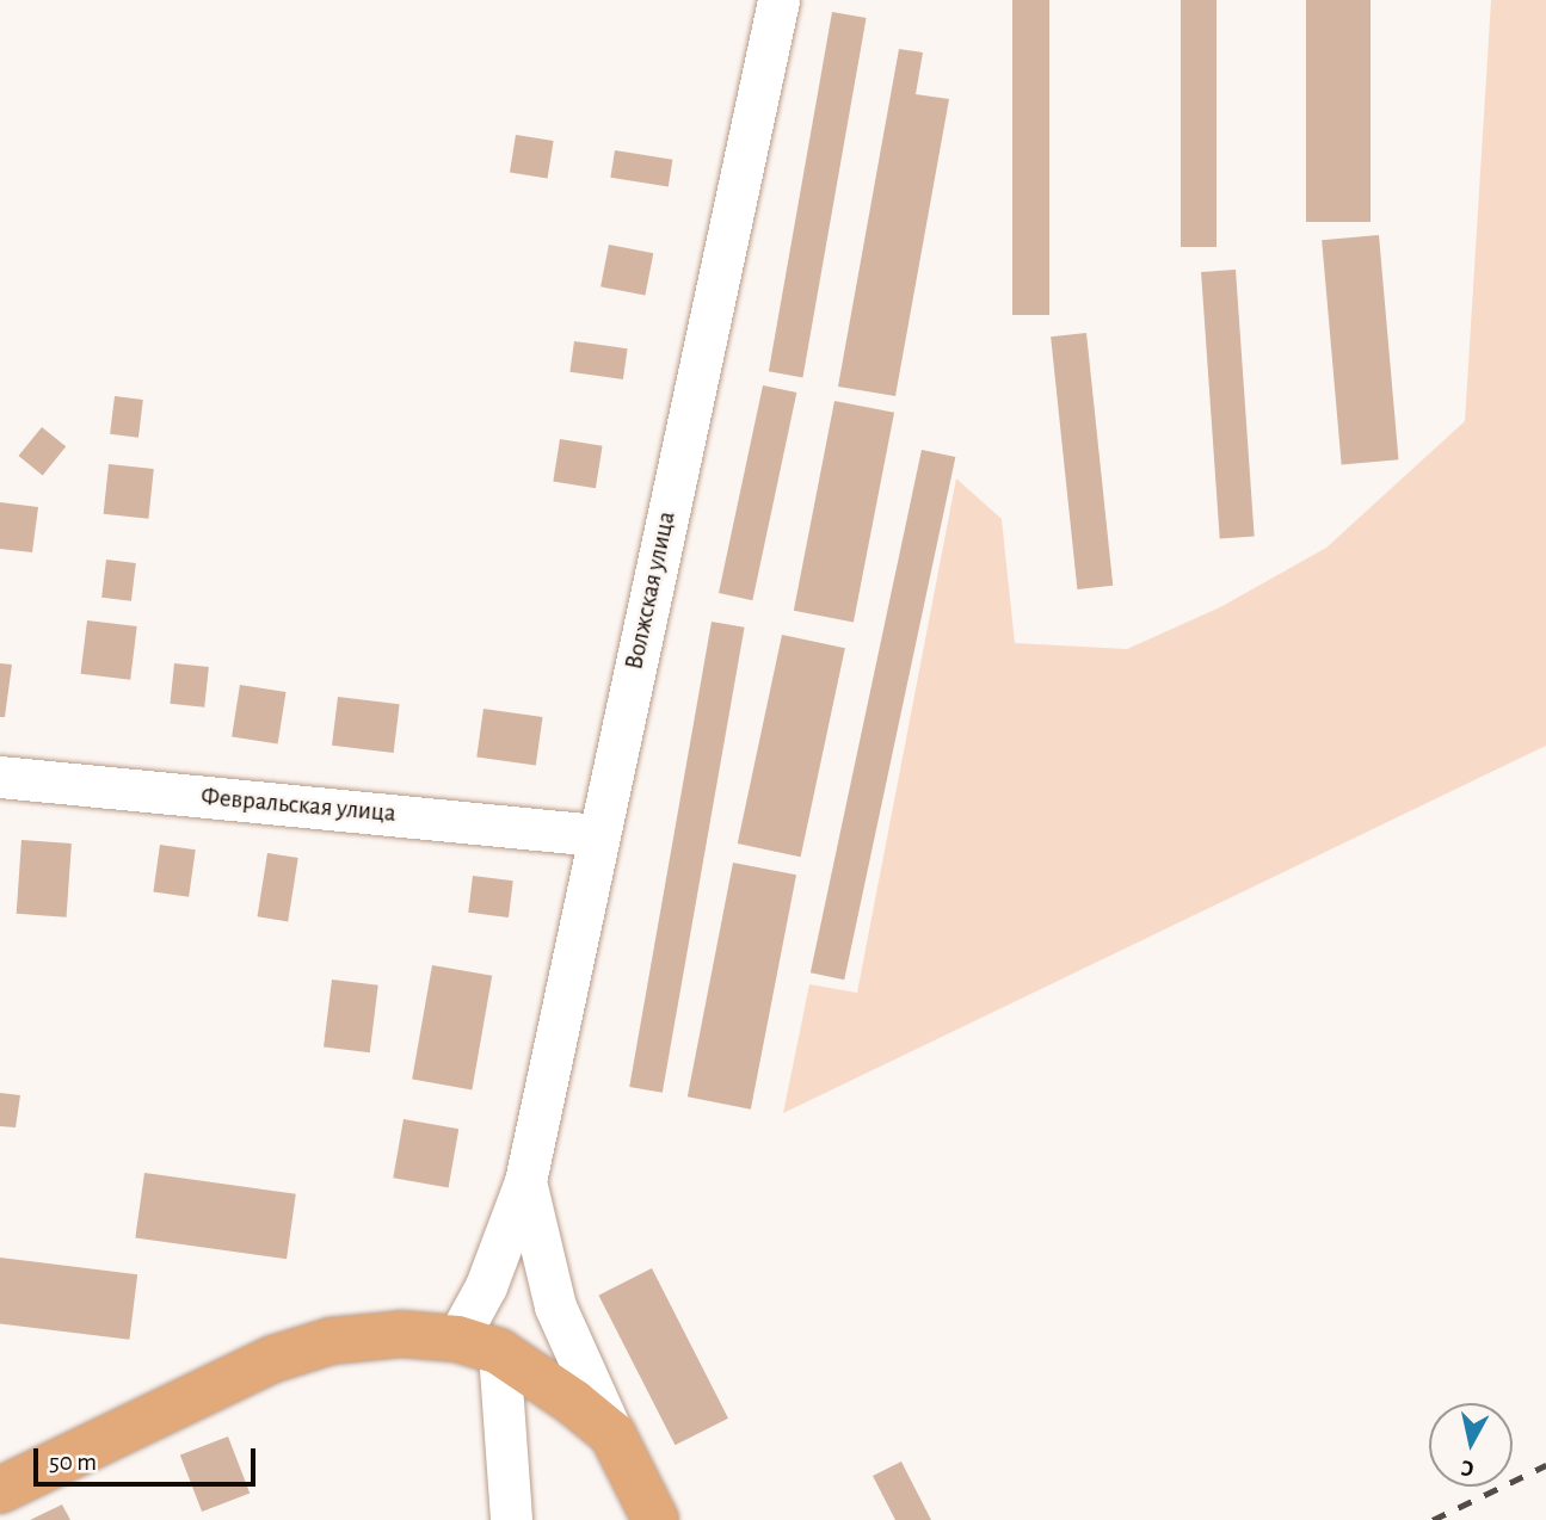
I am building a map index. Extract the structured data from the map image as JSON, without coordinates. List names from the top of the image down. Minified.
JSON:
{"streets":{"street":["Волжская улица","Февральская улица"]},"crossings":[["Волжская улица","Февральская улица"]],"scale_bar":"50 m","north":"bottom"}
